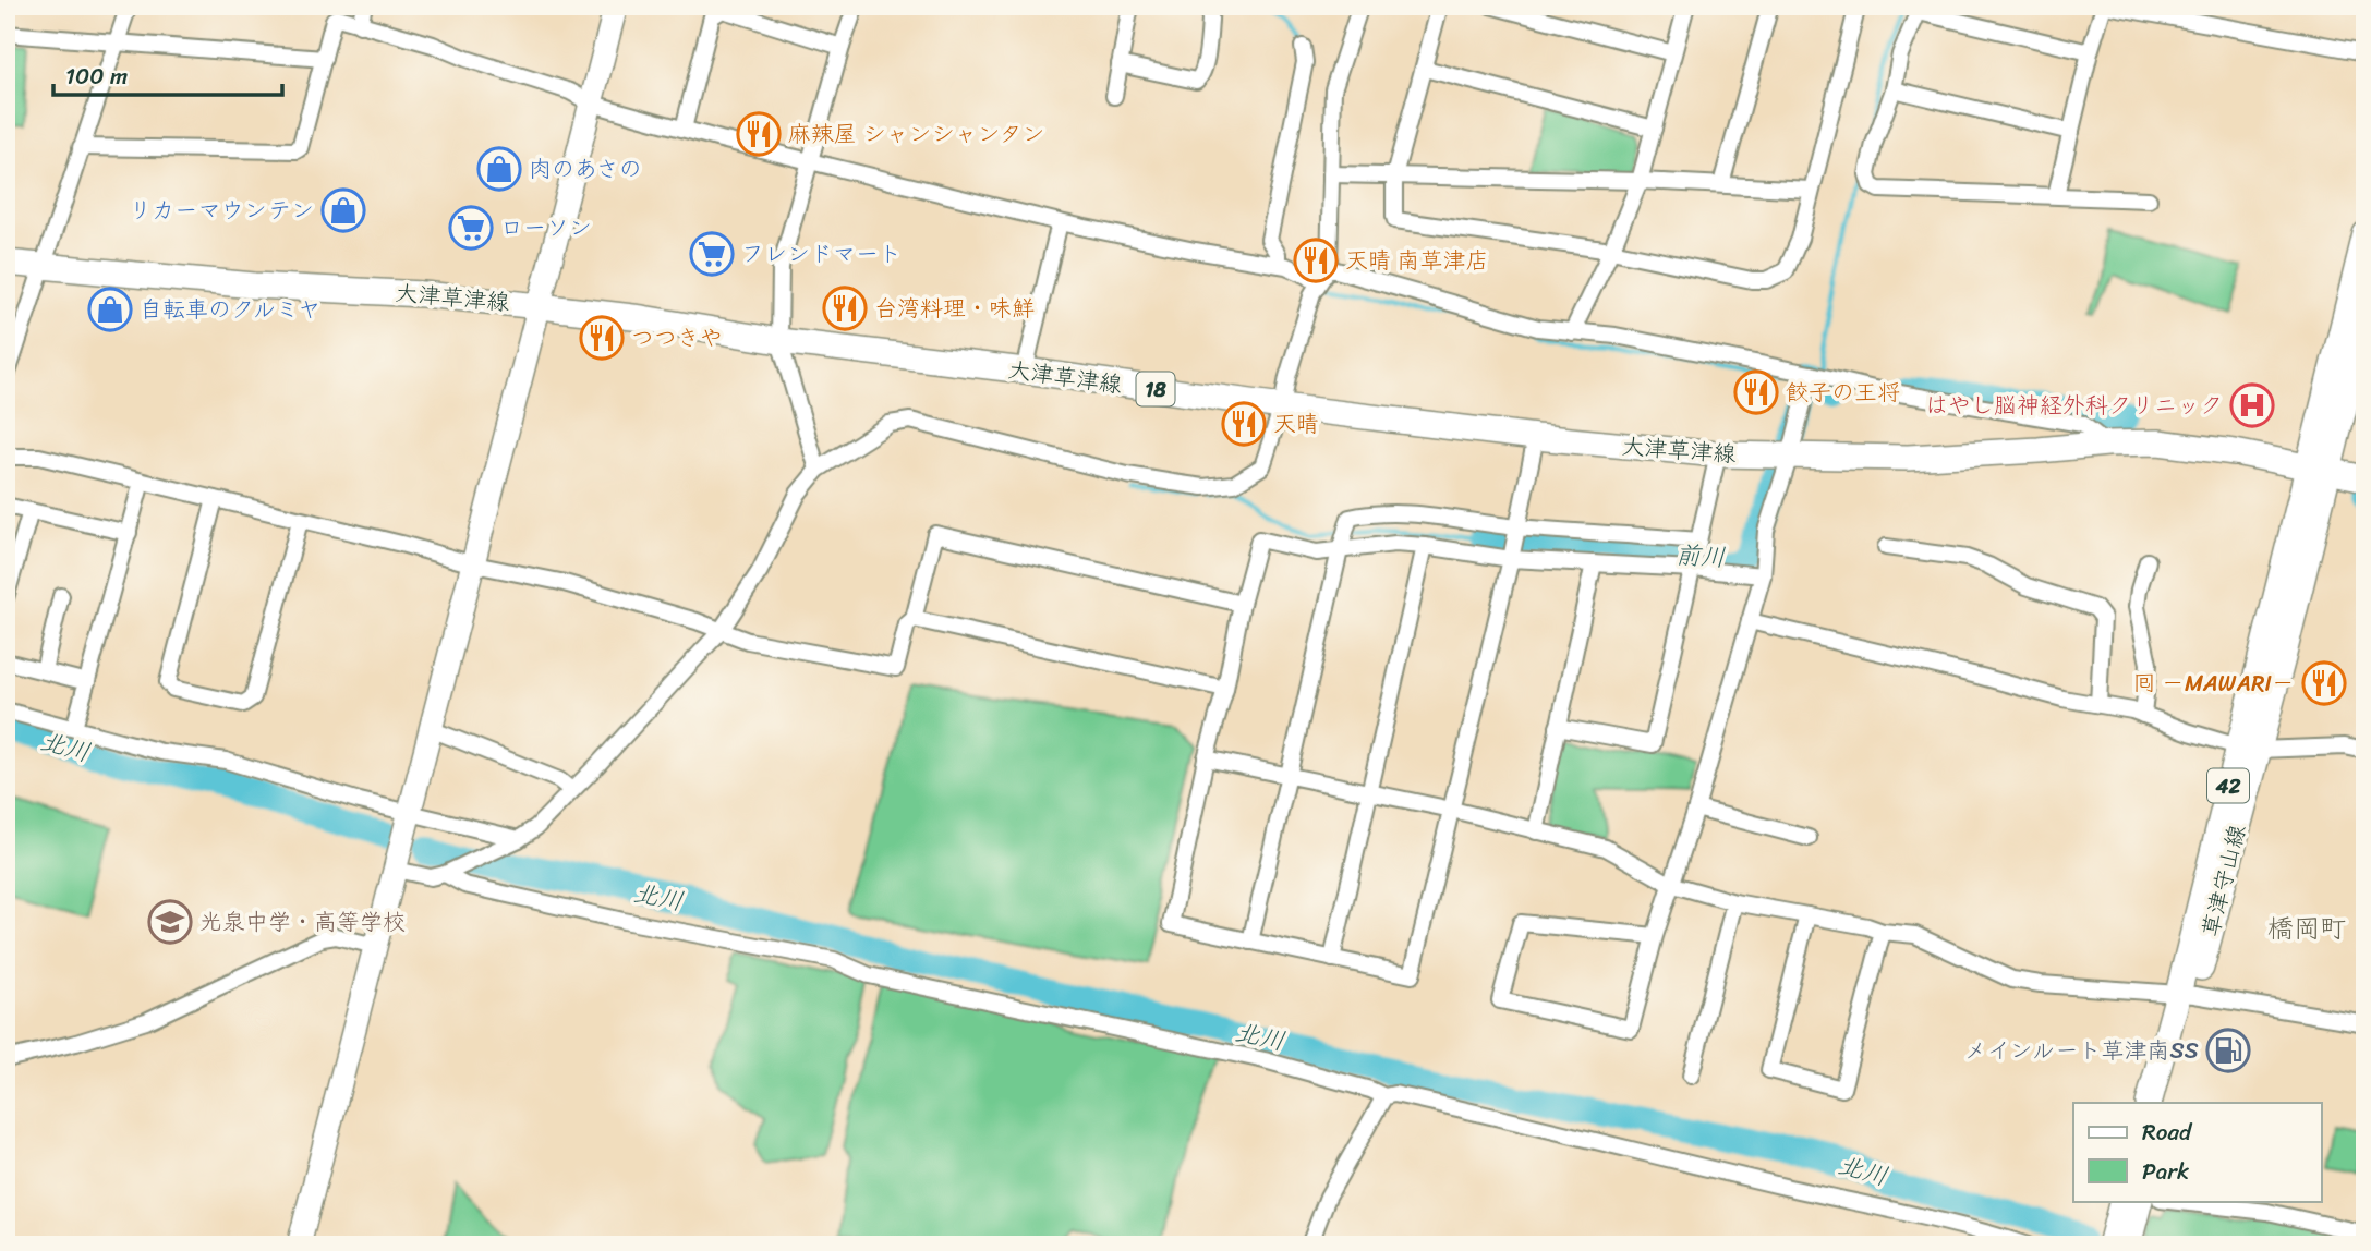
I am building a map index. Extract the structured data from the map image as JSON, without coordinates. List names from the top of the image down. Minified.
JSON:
{"streets":{"main road":["大津草津線","18","42","草津守山線"]},"crossings":[["大津草津線","草津守山線"]],"districts":["橋岡町"],"water":["前川","北川"],"places":{"restaurant":["麻辣屋 シャンシャンタン","天晴 南草津店","台湾料理・味鮮","つつきや","餃子の王将","天晴","囘 －MAWARI－"],"shop":["肉のあさの","リカーマウンテン","自転車のクルミヤ"],"supermarket":["ローソン","フレンドマート"],"hospital":["はやし脳神経外科クリニック"],"school or university":["光泉中学・高等学校"],"fuel station":["メインルート草津南SS"]},"legend":["Road","Park"],"scale_bar":"100 m"}
